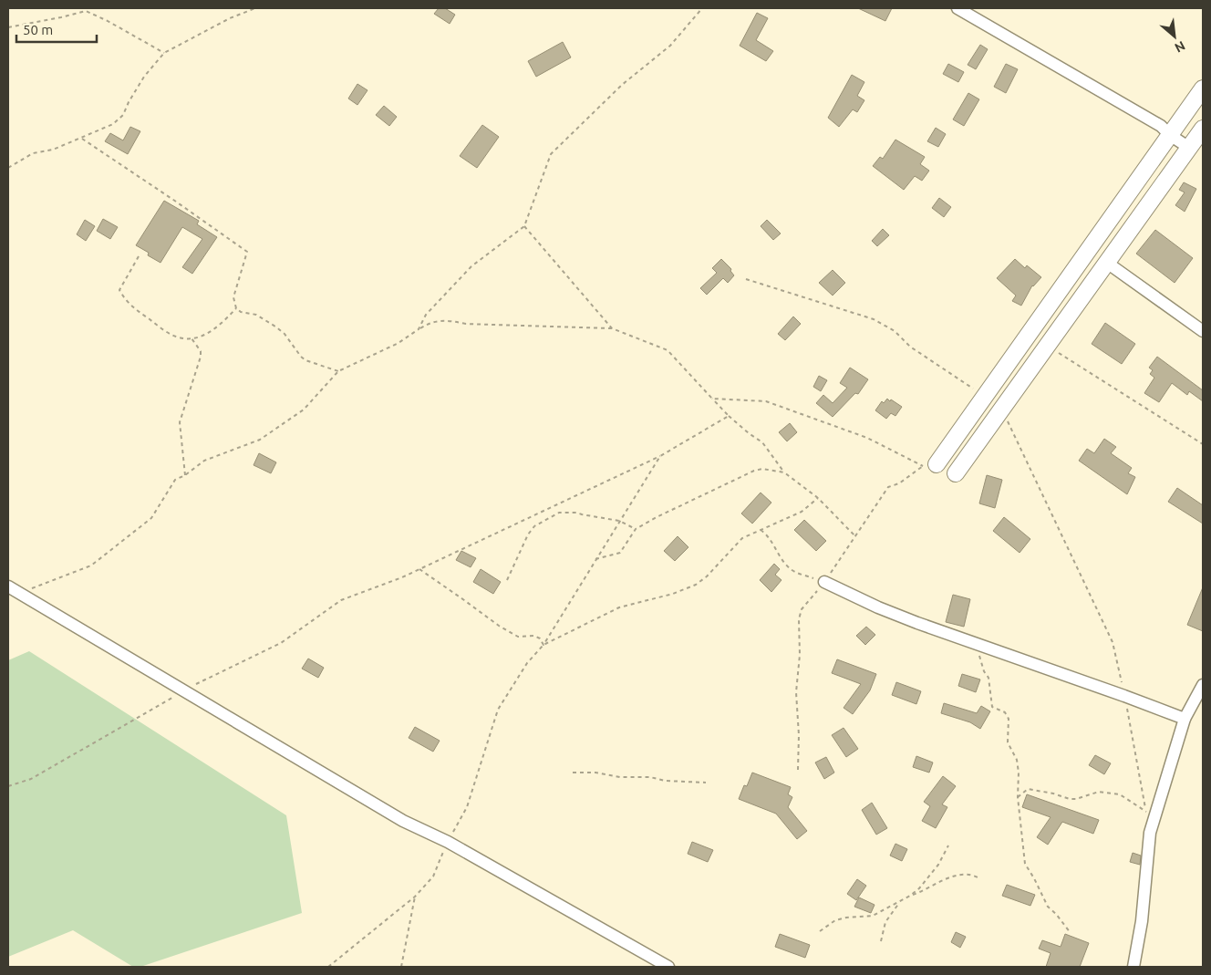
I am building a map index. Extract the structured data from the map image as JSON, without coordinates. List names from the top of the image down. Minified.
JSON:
{"scale_bar":"50 m","north":"bottom right"}
